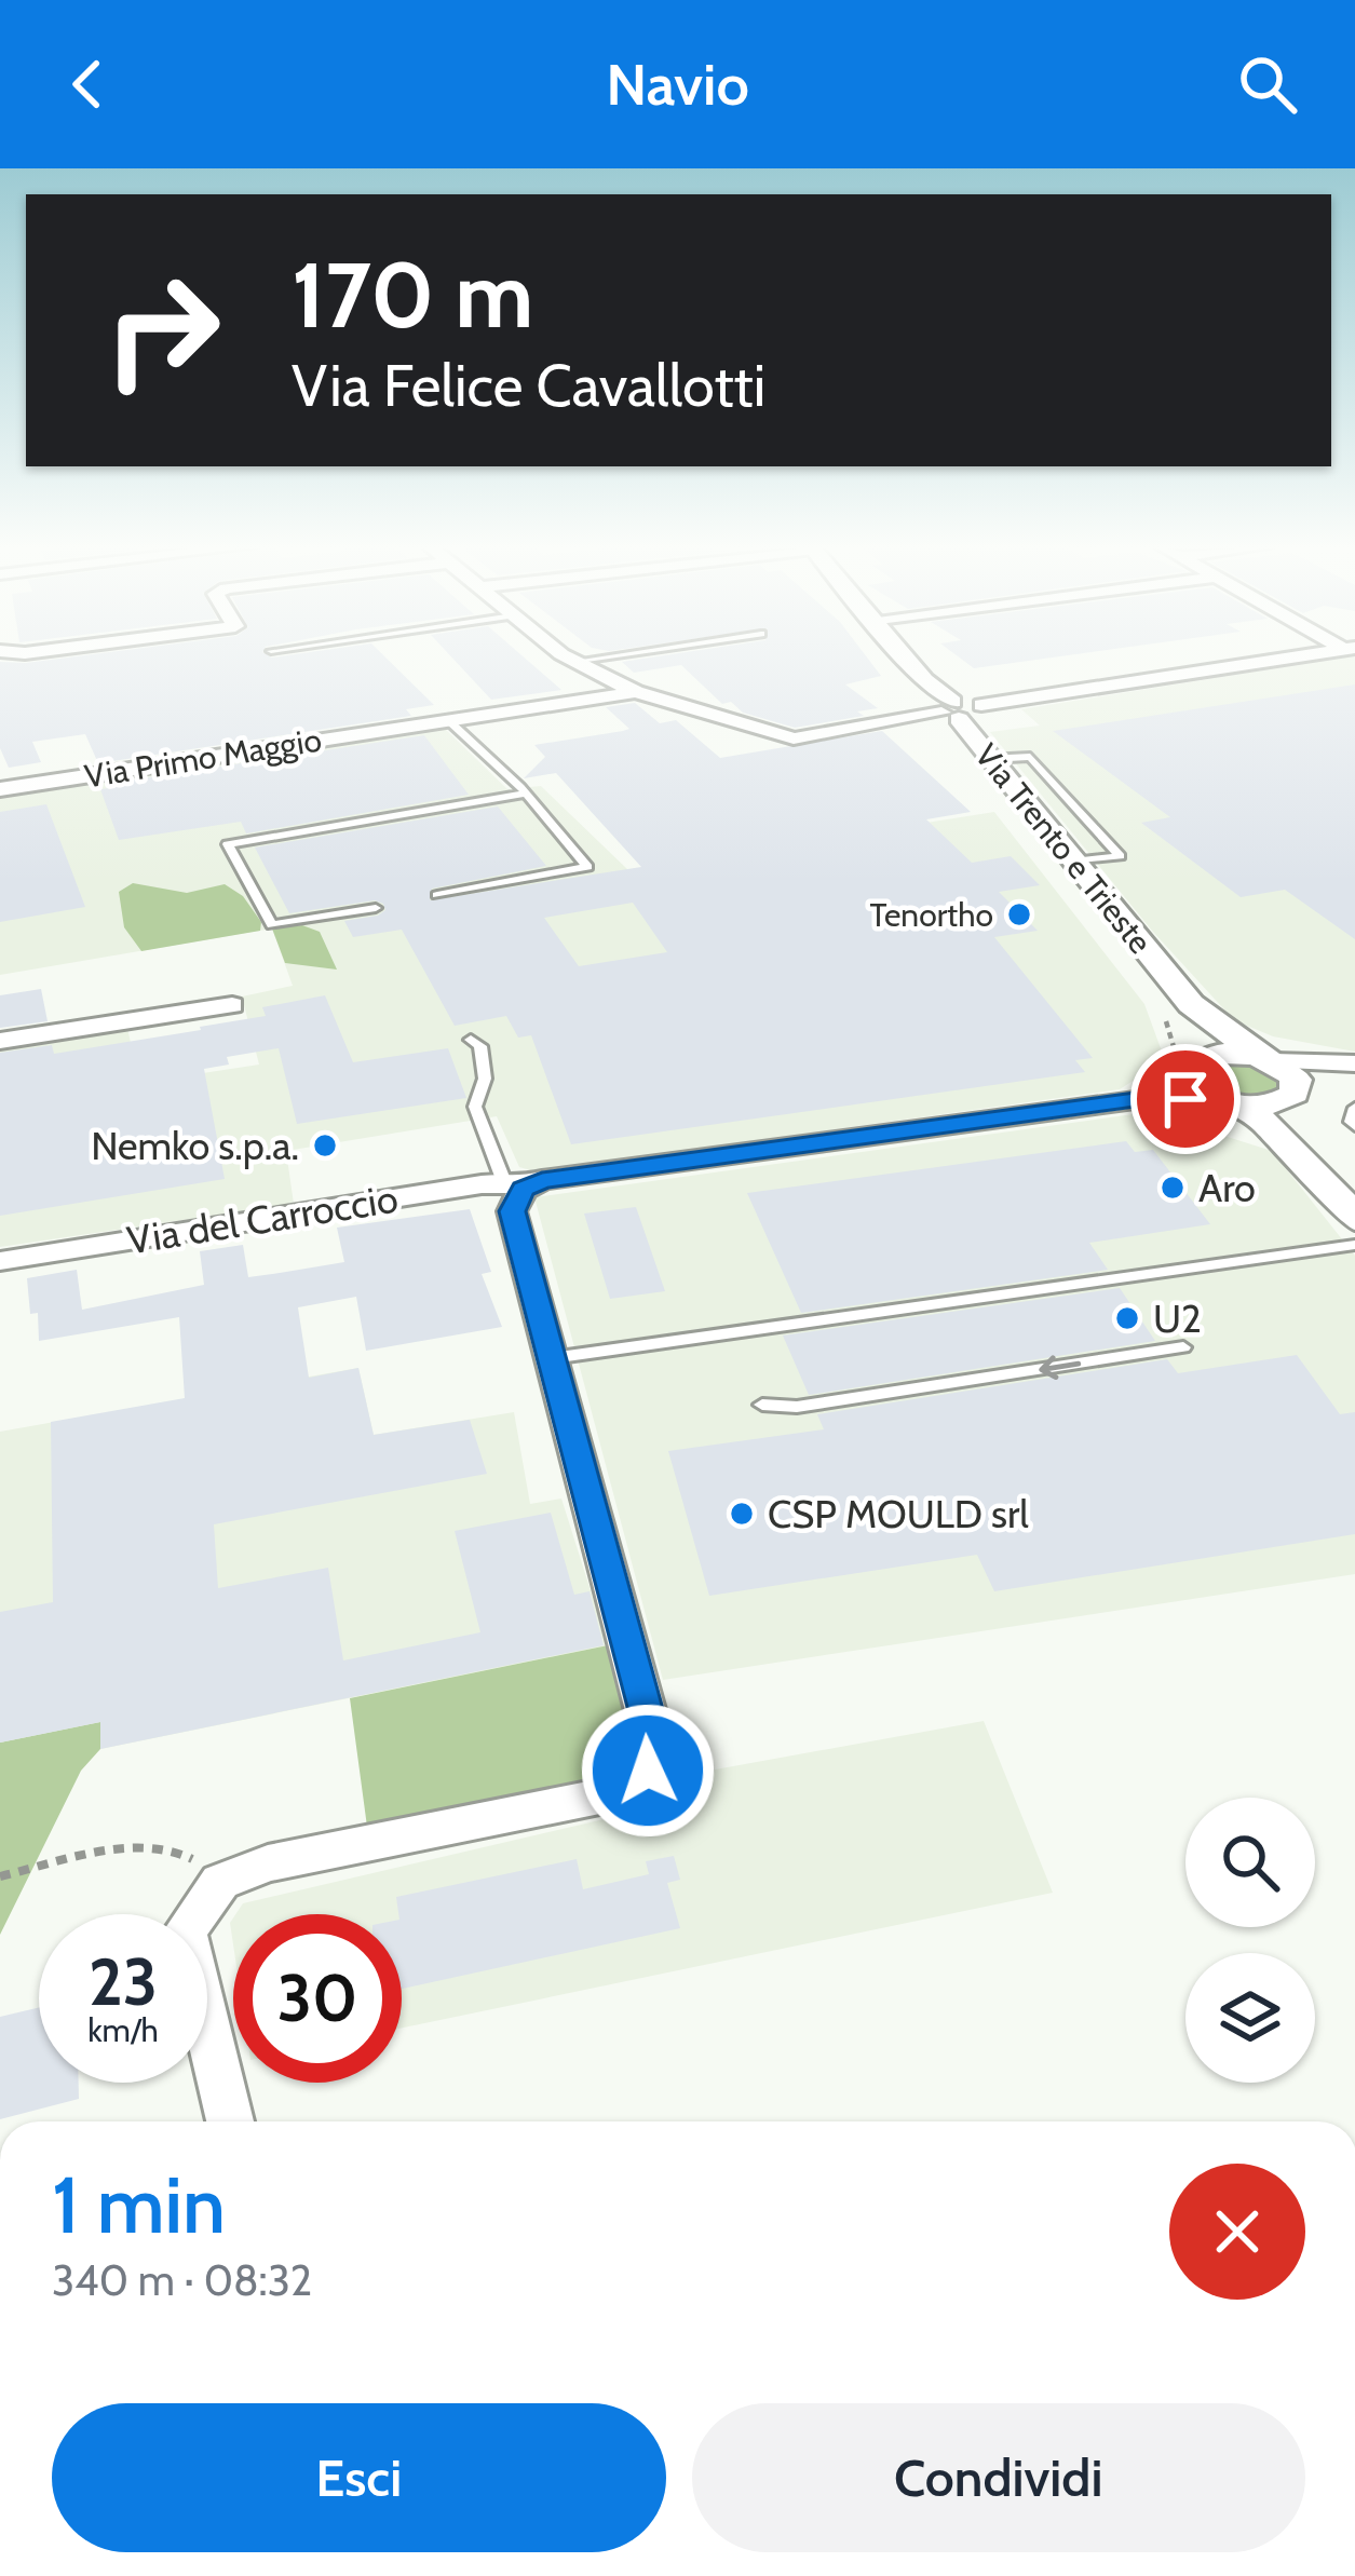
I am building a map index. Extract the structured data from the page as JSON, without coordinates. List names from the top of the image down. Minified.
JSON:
{"streets":{"street":["Via Primo Maggio","Via Trento e Trieste","Via del Carroccio"]},"places":["Tenortho","Nemko s.p.a.","Aro","U2","CSP MOULD srl"],"page":{"header":"Navio","turn":["170 m","Via Felice Cavallotti"],"speed":"23 km/h","limit":"30","heading":["1 min","340 m · 08:32"],"buttons":["Esci","Condividi"]}}
